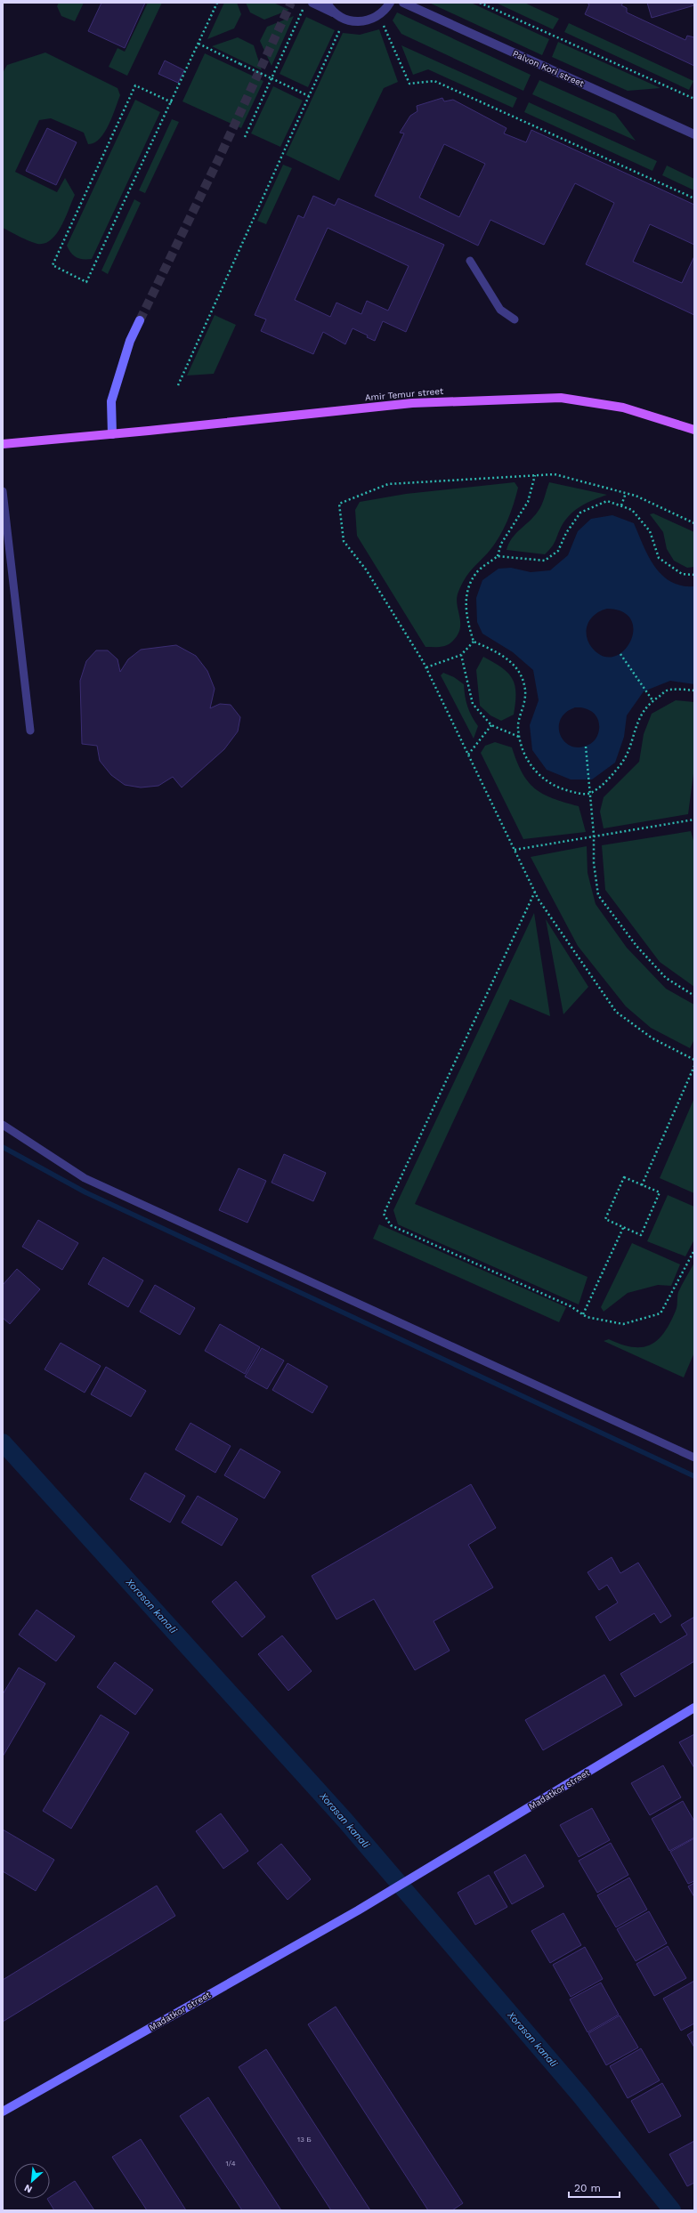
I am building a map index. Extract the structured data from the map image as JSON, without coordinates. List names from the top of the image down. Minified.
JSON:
{"streets":{"main road":["Amir Temur street"],"street":["Palvon Kori street","Madatkor street"]},"water":["Xorasan kanali"],"house_numbers":["13 Б","1/4"],"scale_bar":"20 m","north":"bottom left"}
